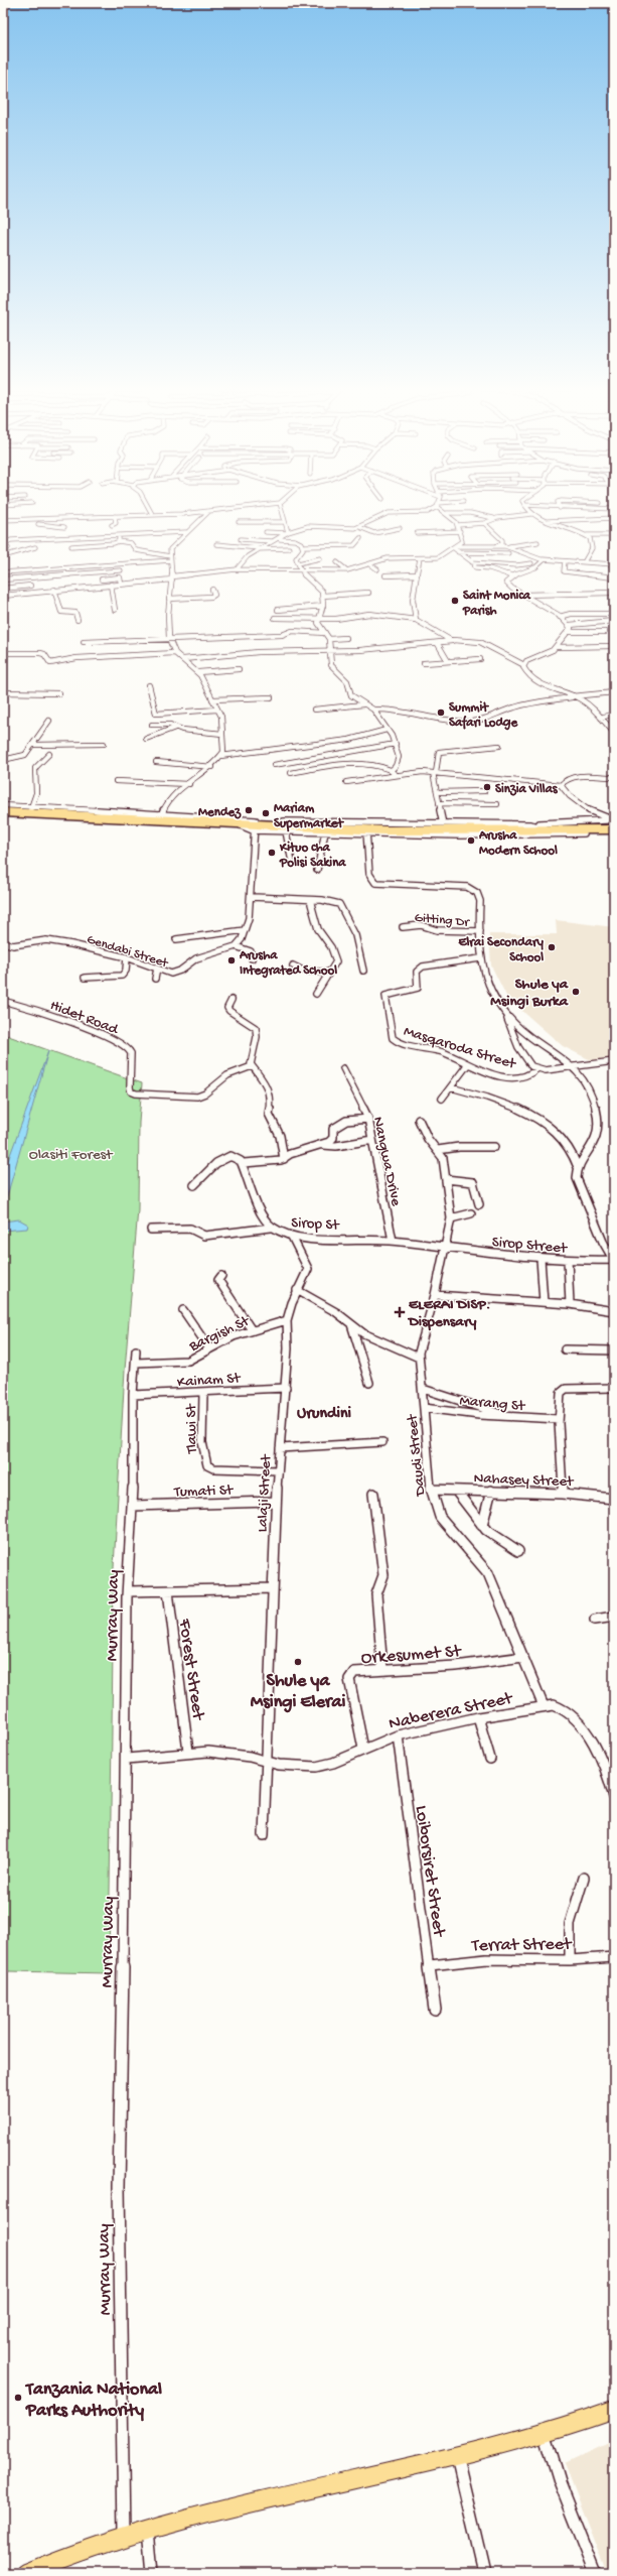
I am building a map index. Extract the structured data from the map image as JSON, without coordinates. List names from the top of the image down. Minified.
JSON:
{"streets":{"street":["Gitting Dr","Gendabi Street","Hidet Road","Masqaroda Street","Nangwa Drive","Sirop St","Sirop Street","Bargish St","Kainam St","Marang St","Tlawi St","Daudi Street","Nahasey Street","Tumati St","Lalaji Street","Murray Way","Orkesumet St","Forest Street","Naberera Street","Loiborsiret Street","Terrat Street"]},"crossings":[["Nangwa Drive","Sirop St"],["Sirop St","Sirop Street"],["Sirop St","Daudi Street"],["Sirop St","Lalaji Street"],["Sirop Street","Daudi Street"],["Bargish St","Lalaji Street"],["Bargish St","Murray Way"],["Kainam St","Tlawi St"],["Kainam St","Lalaji Street"],["Kainam St","Murray Way"],["Marang St","Daudi Street"],["Tlawi St","Lalaji Street"],["Daudi Street","Nahasey Street"],["Daudi Street","Orkesumet St"],["Daudi Street","Naberera Street"],["Tumati St","Lalaji Street"],["Tumati St","Murray Way"],["Lalaji Street","Naberera Street"],["Murray Way","Naberera Street"],["Orkesumet St","Naberera Street"],["Forest Street","Naberera Street"],["Naberera Street","Loiborsiret Street"],["Loiborsiret Street","Terrat Street"]],"districts":["Urundini"],"parks":["Olasiti Forest"],"places":{"other":["Saint Monica Parish","Summit Safari Lodge","Sinzia Villas","Mendez","Mariam Supermarket","Arusha Modern School","Kituo cha Polisi Sakina","Elrai Secondary School","Arusha Integrated School","Shule ya Msingi Burka","Shule ya Msingi Elerai","Tanzania National Parks Authority"],"health":["ELERAI DISP. Dispensary"]}}
